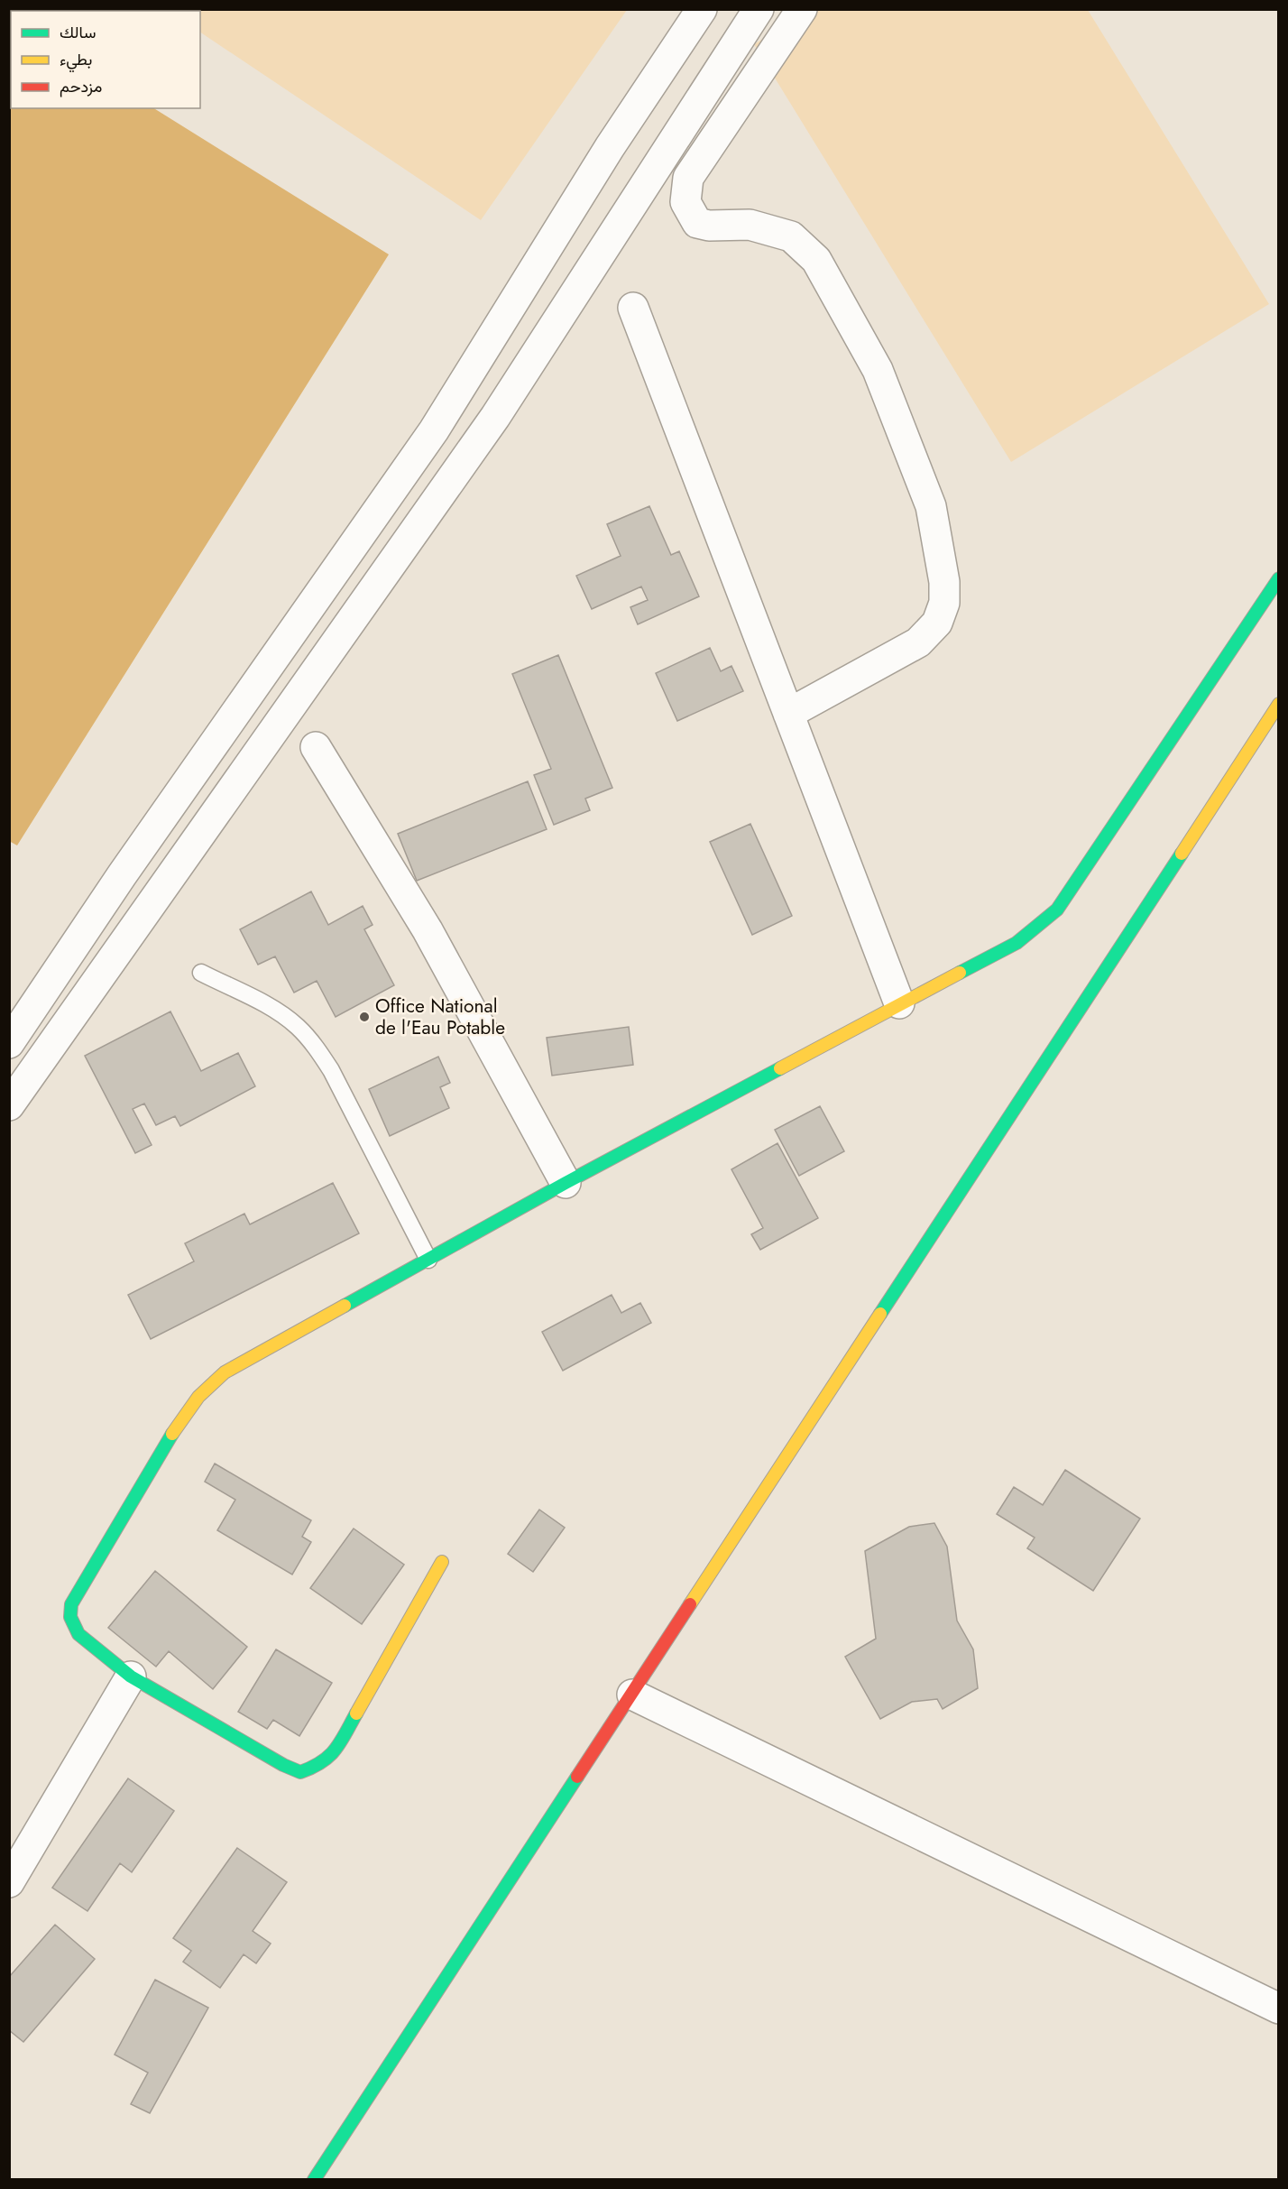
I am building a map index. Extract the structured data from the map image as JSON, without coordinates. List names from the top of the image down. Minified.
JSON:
{"places":["Office National de l'Eau Potable"],"legend":["سالك","بطيء","مزدحم"]}
